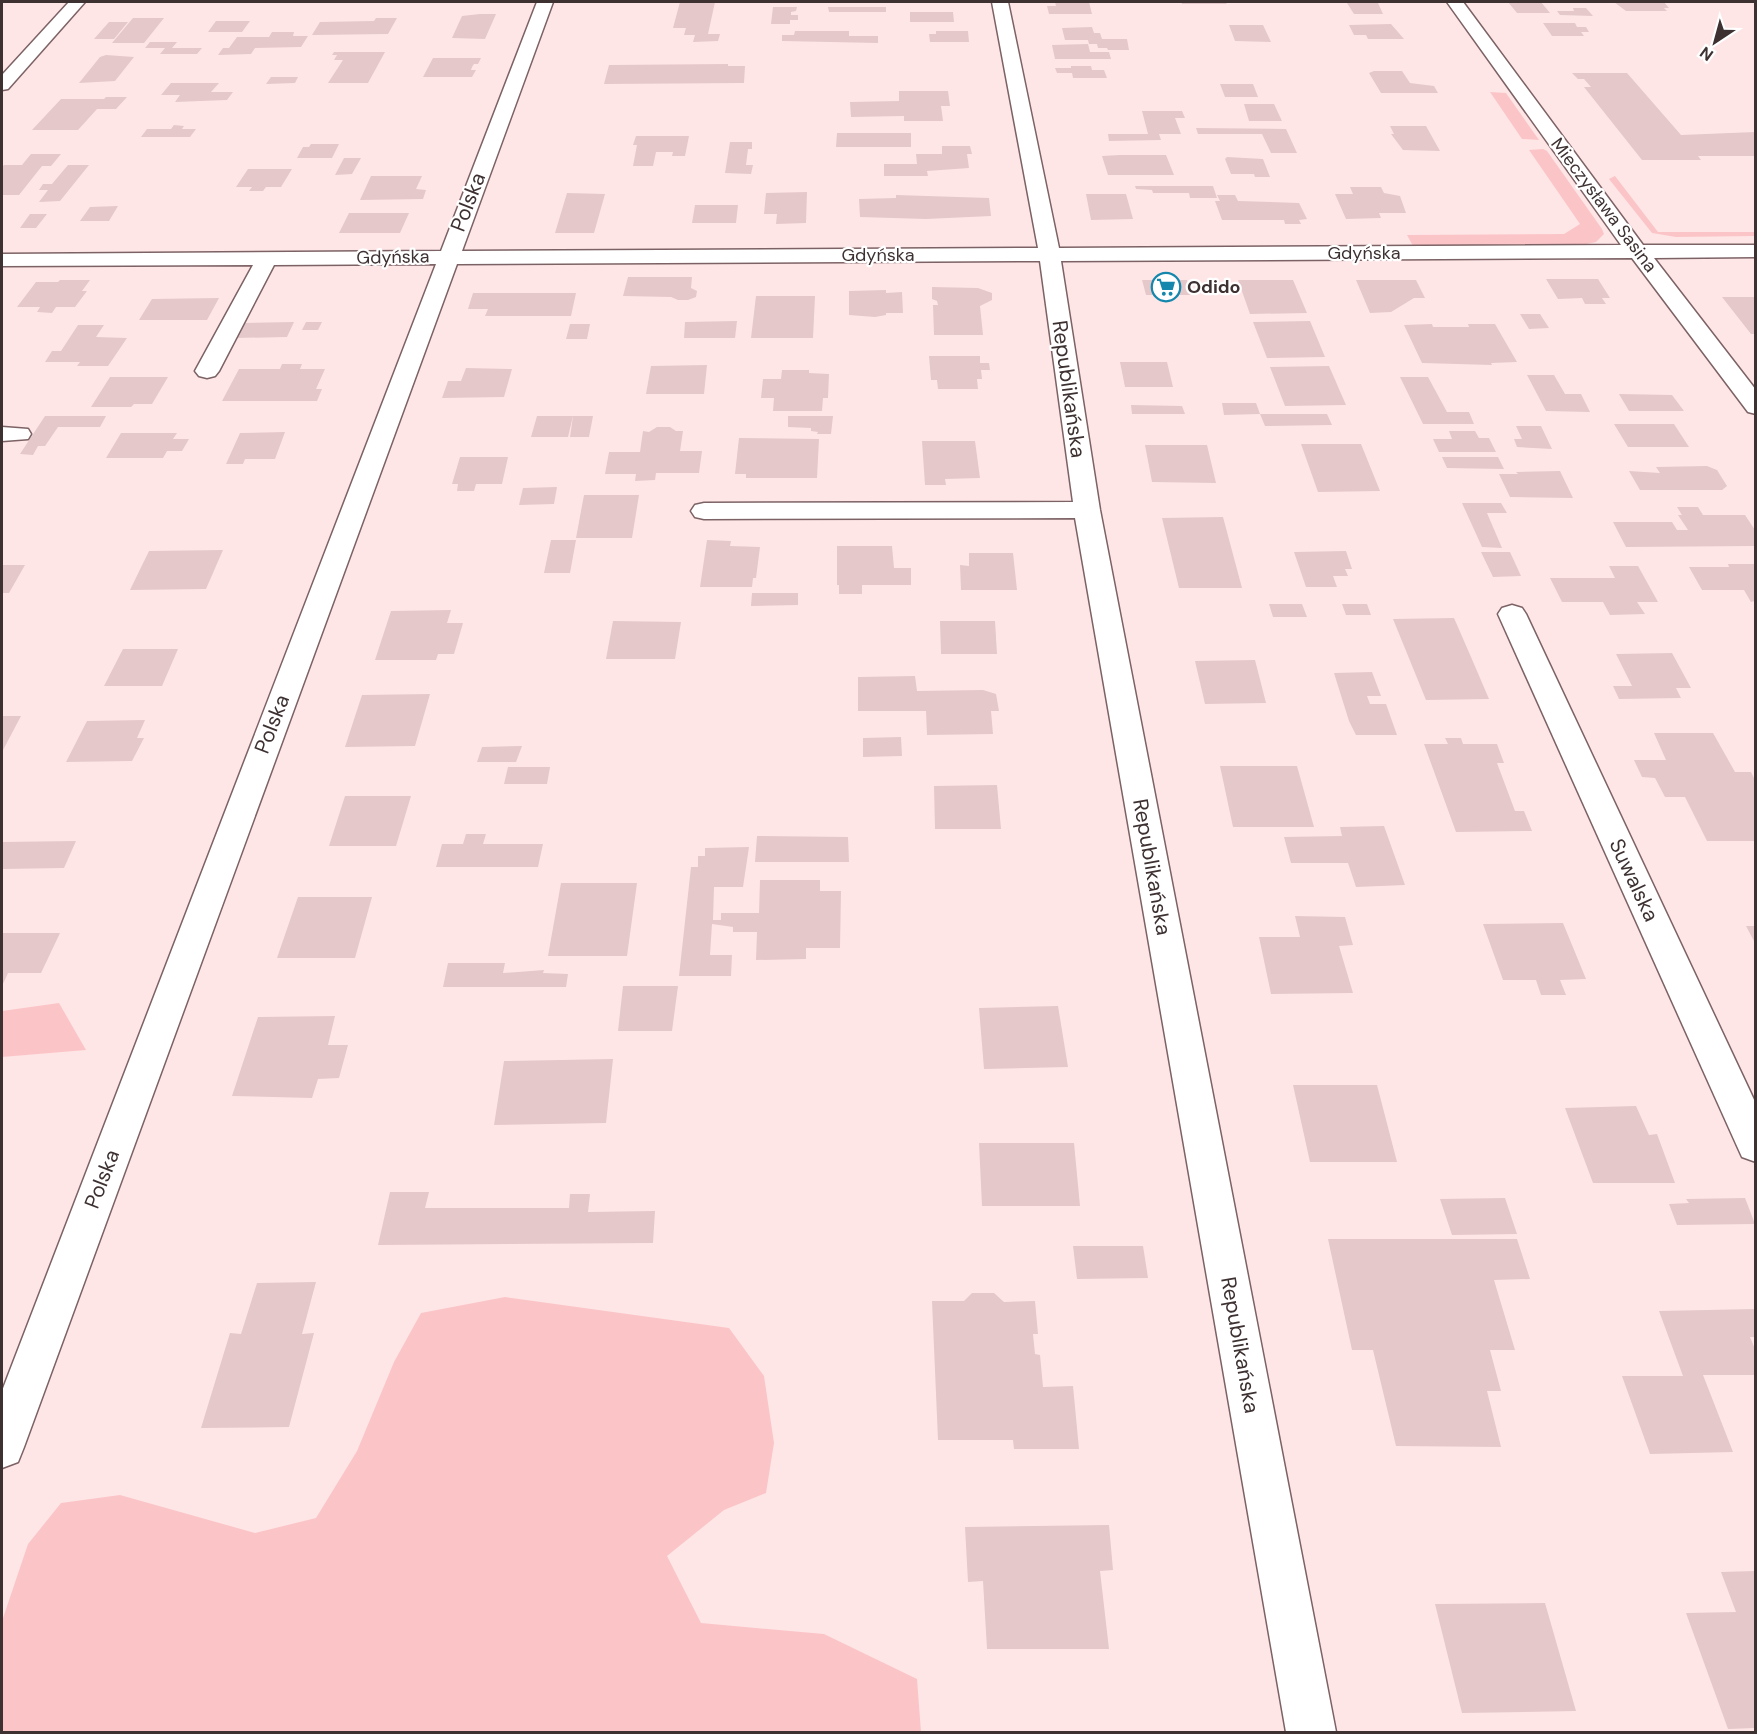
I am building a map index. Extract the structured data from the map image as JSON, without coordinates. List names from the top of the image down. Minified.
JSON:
{"streets":{"street":["Polska","Mieczysława Sasina","Gdyńska","Republikańska","Suwalska"]},"crossings":[["Polska","Gdyńska"],["Mieczysława Sasina","Gdyńska"],["Gdyńska","Republikańska"]],"places":{"supermarket":["Odido"]},"north":"bottom left"}
